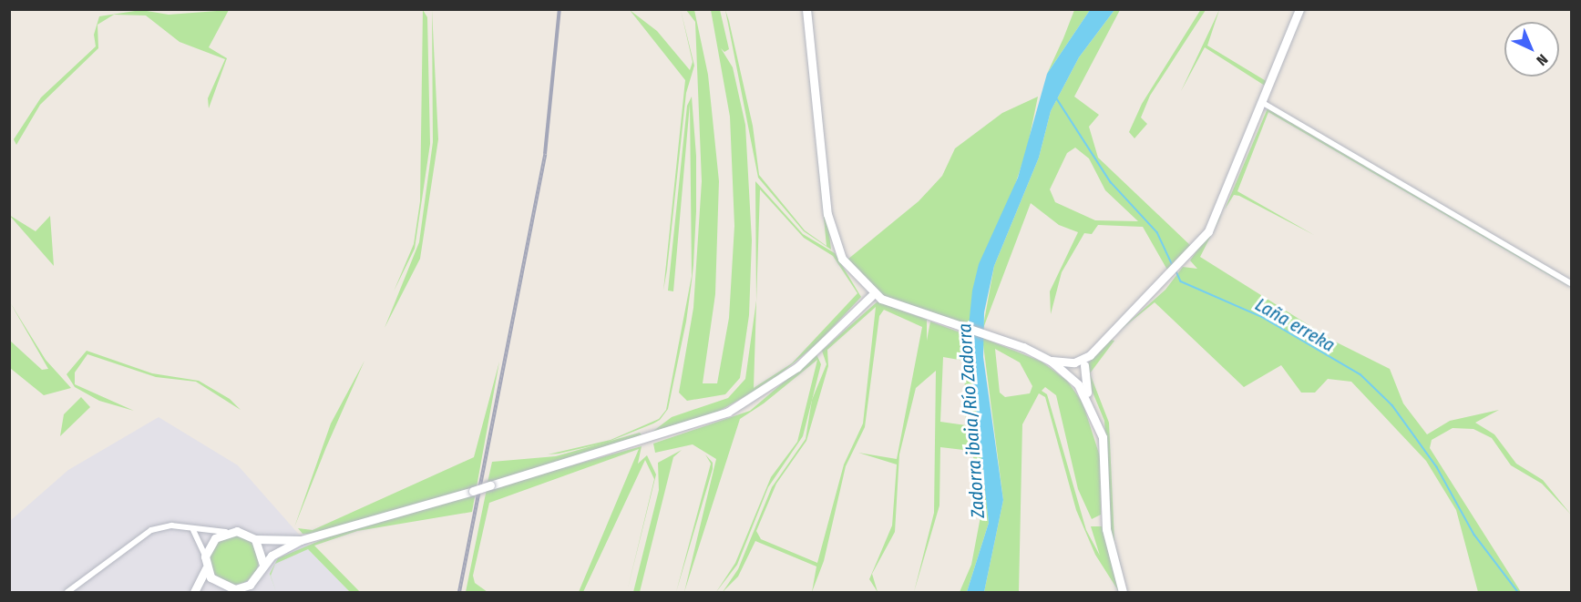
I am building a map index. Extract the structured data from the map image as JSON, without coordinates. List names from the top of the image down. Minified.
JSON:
{"water":["Laña erreka","Zadorra ibaia/Río Zadorra"],"north":"bottom right"}
